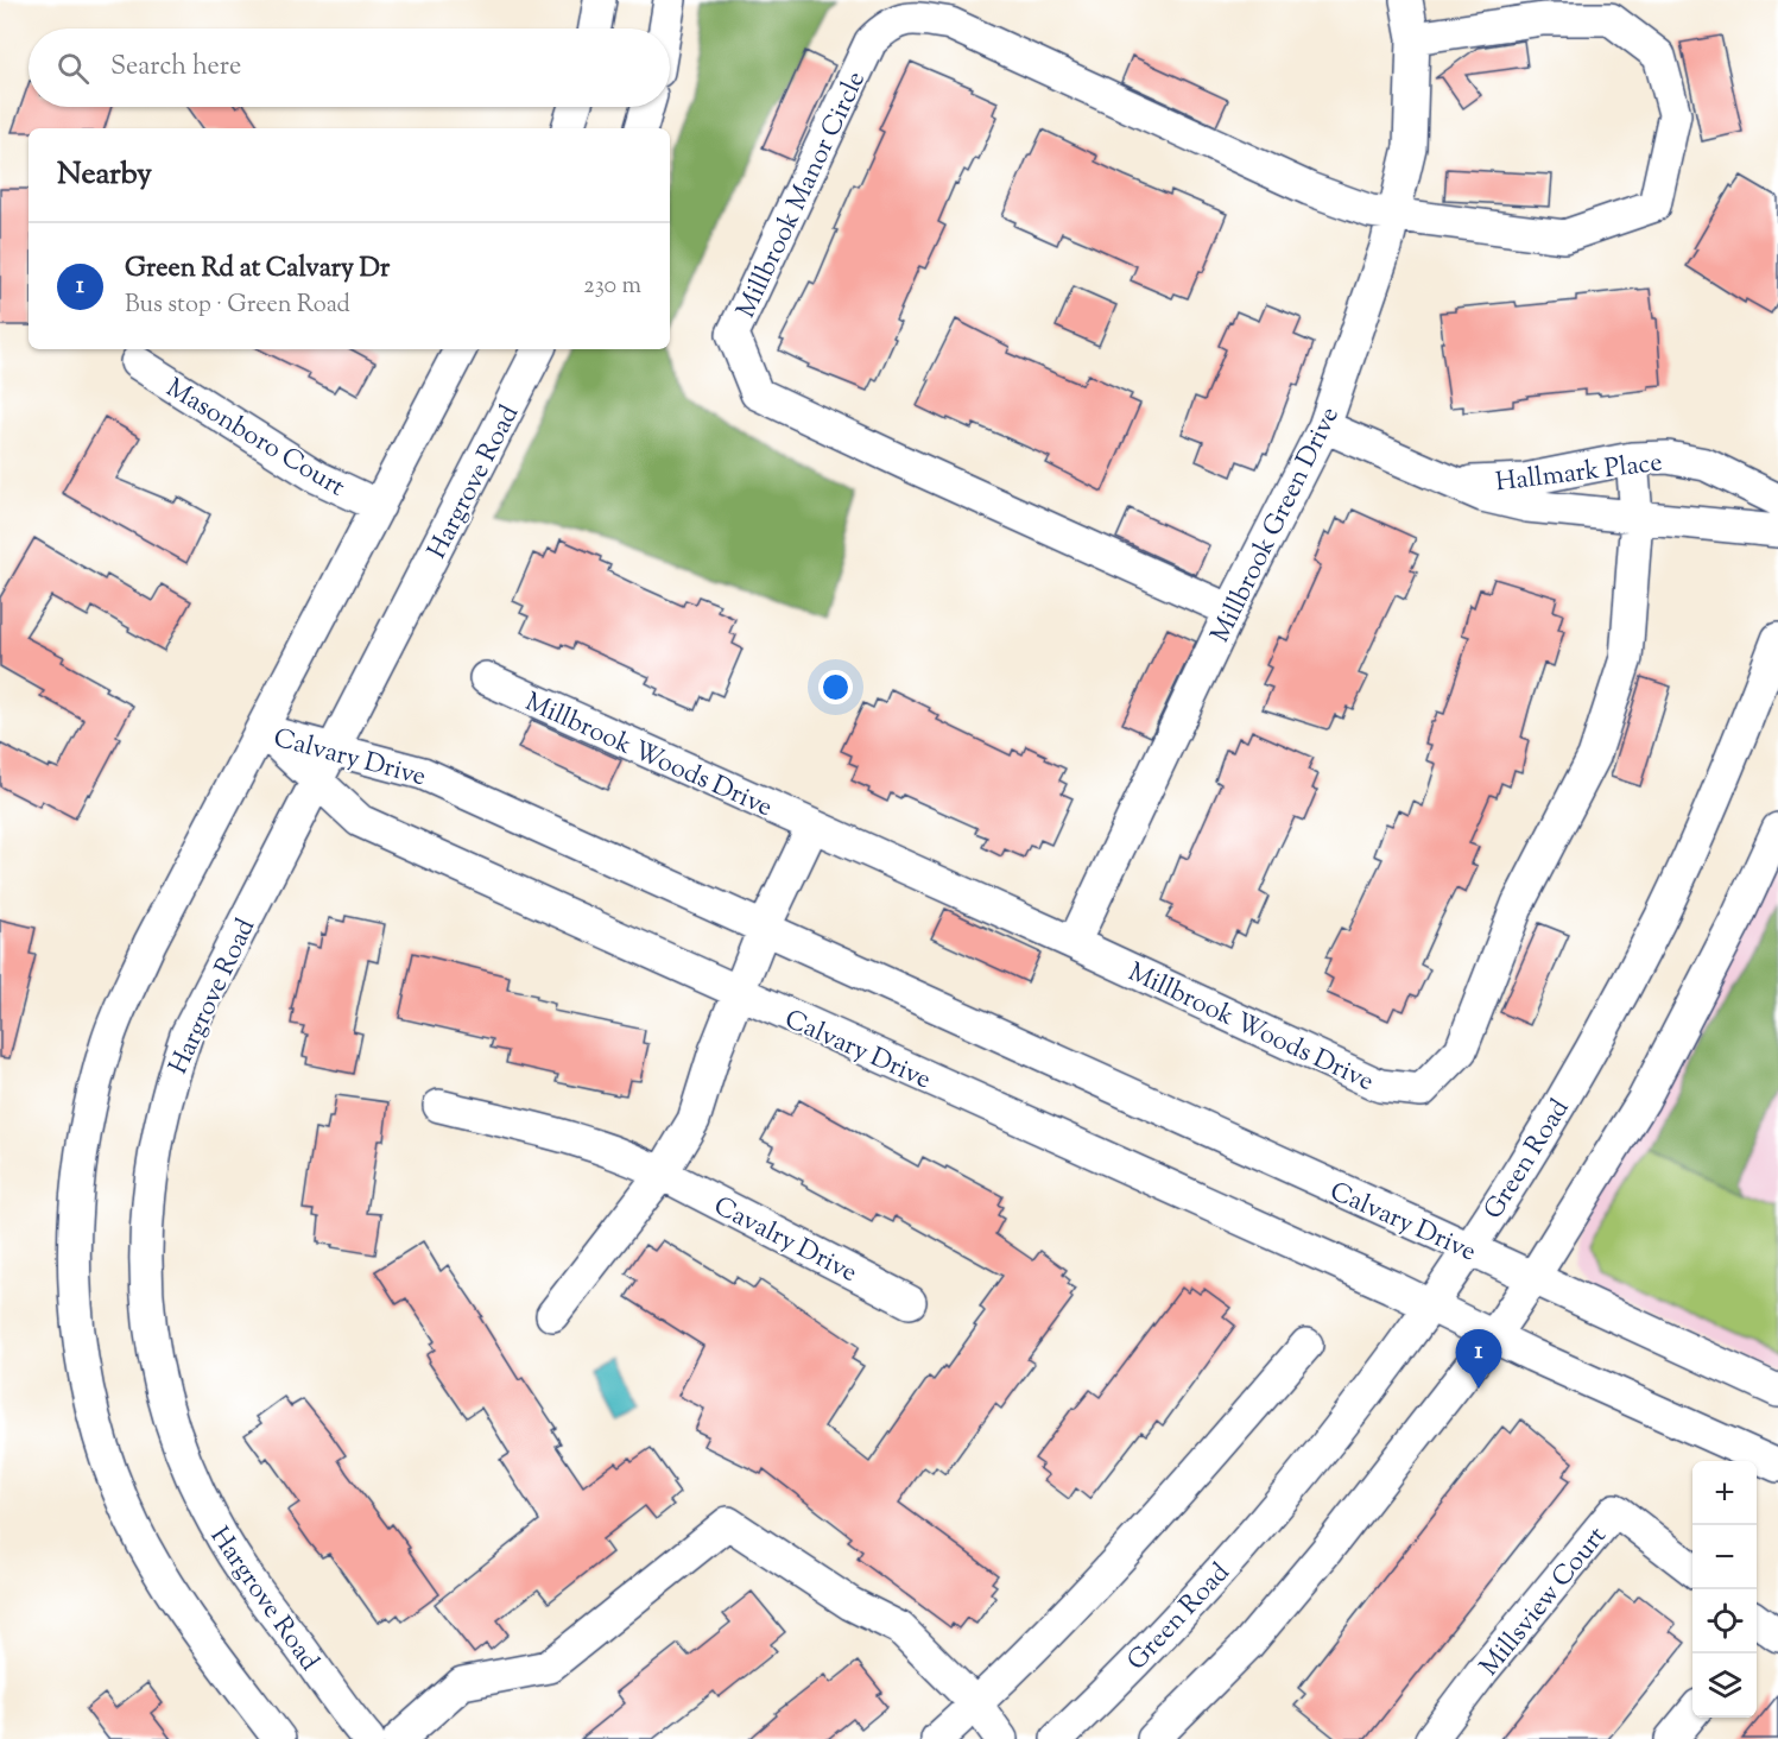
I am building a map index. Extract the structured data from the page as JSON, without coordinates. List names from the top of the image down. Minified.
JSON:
{"streets":{"street":["Millbrook Manor Circle","Masonboro Court","Hallmark Place","Hargrove Road","Millbrook Green Drive","Millbrook Woods Drive","Calvary Drive","Green Road","Cavalry Drive","Millsview Court"]},"crossings":[["Millbrook Manor Circle","Millbrook Green Drive"],["Hallmark Place","Millbrook Green Drive"],["Hallmark Place","Millbrook Woods Drive"],["Hargrove Road","Calvary Drive"],["Millbrook Green Drive","Millbrook Woods Drive"],["Calvary Drive","Green Road"]],"page":{"search":"Search here","heading":"Nearby","list":[{"mark":"1","name":"Green Rd at Calvary Dr","note":"Bus stop · Green Road","value":"230 m"}],"pins":"1","map_buttons":["+","−"]}}
